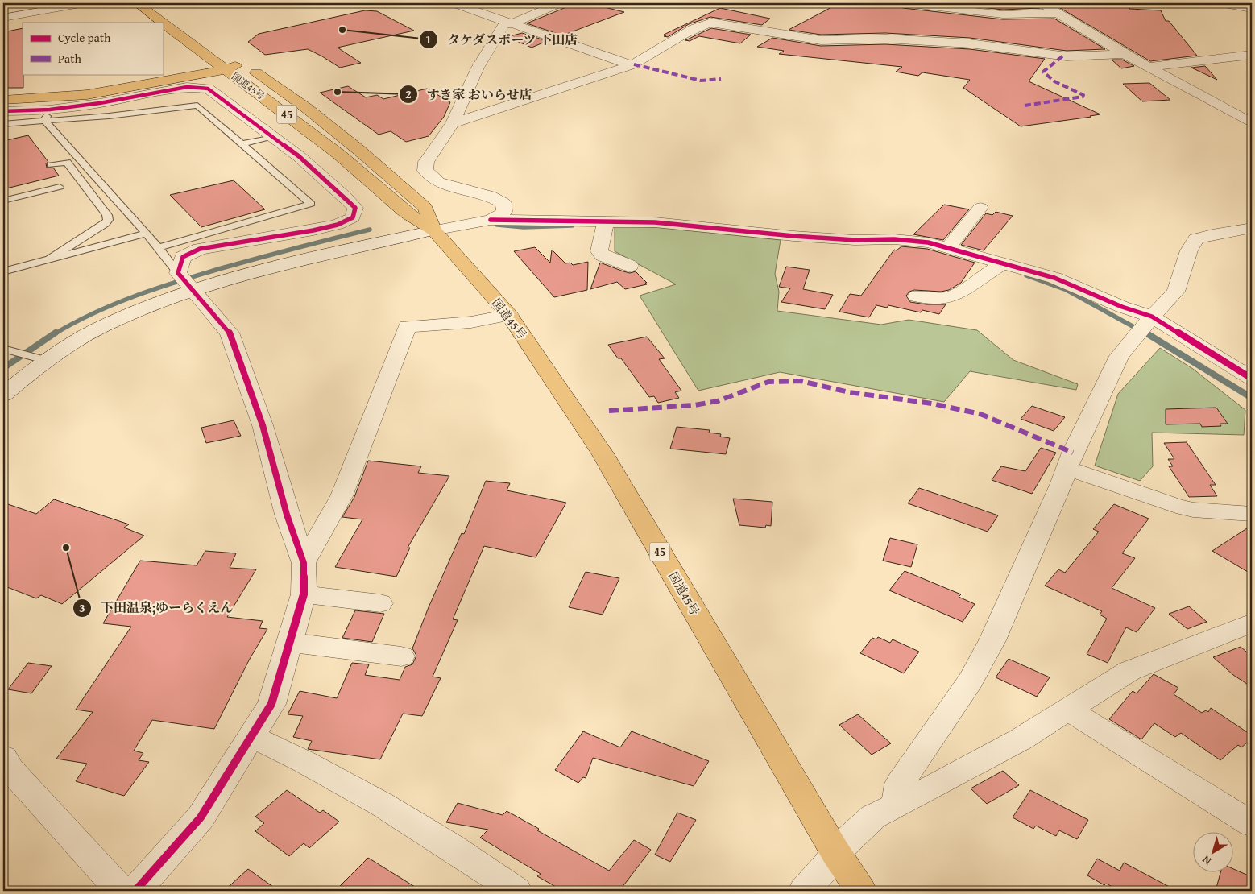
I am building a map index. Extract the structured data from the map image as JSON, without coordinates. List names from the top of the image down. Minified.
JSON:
{"streets":{"highway":["国道45号","45"]},"places":["タケダスポーツ 下田店","すき家 おいらせ店","下田温泉;ゆーらくえん"],"legend":["Cycle path","Path"],"north":"bottom left"}
